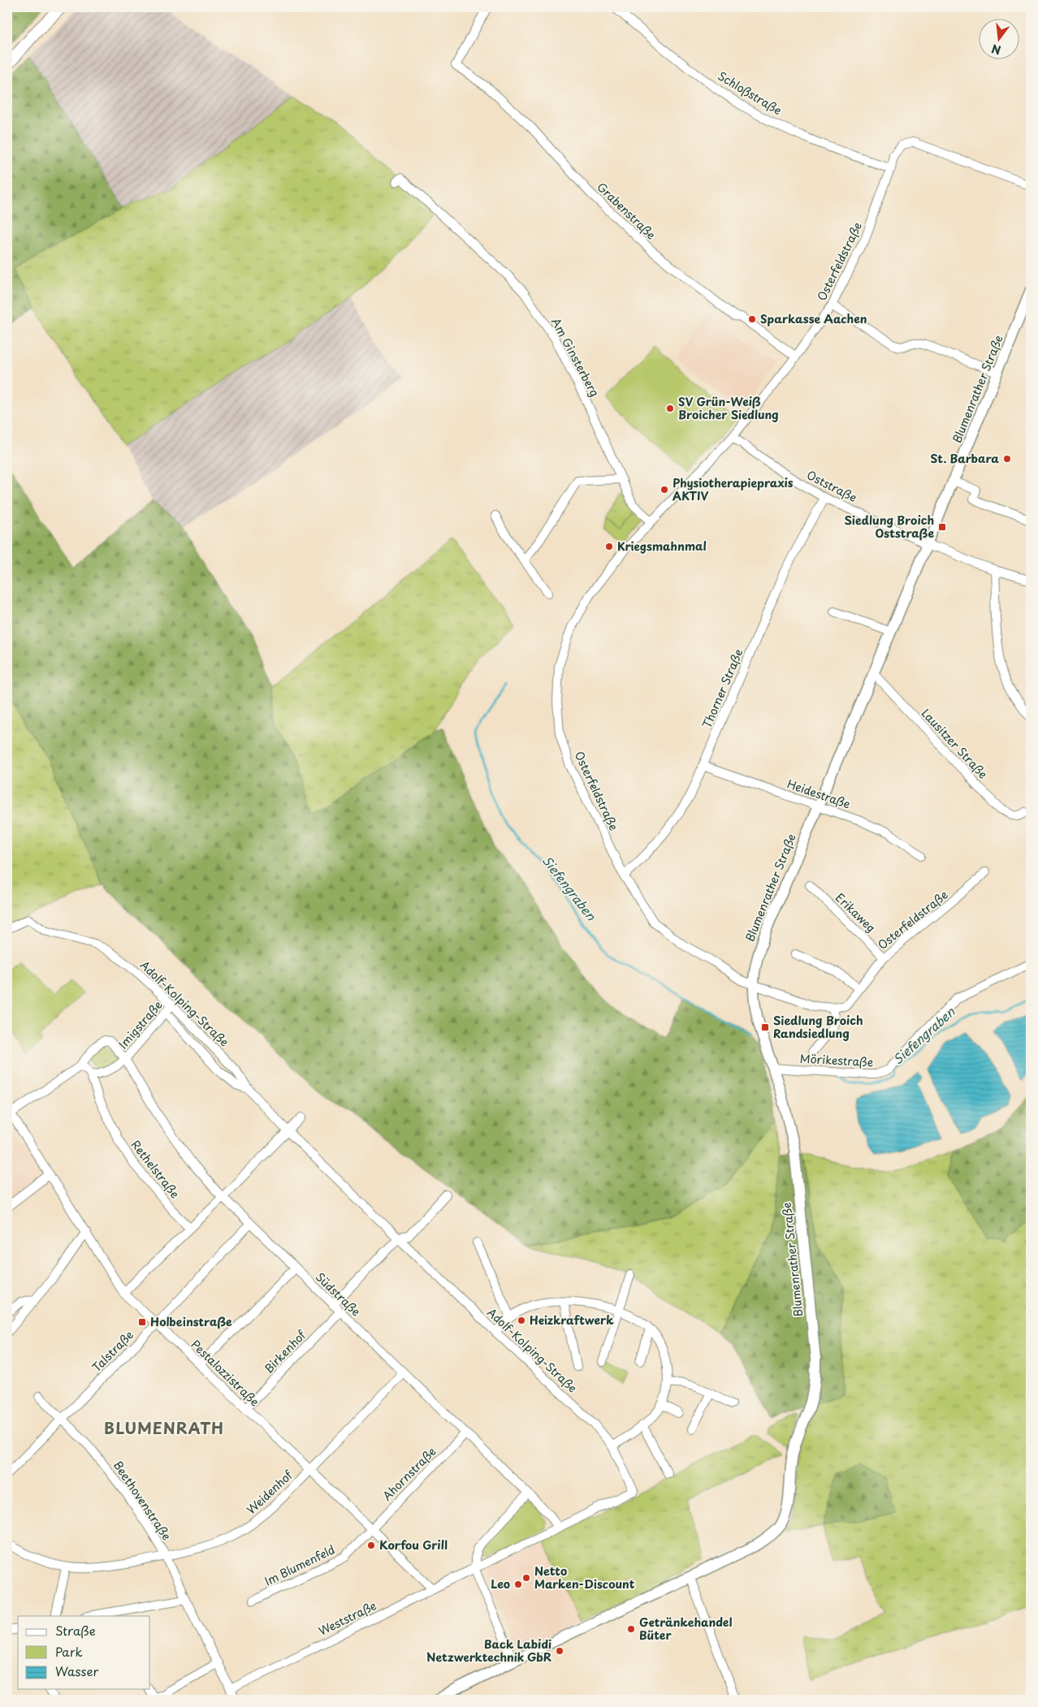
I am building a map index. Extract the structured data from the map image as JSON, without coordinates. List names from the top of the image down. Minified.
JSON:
{"streets":{"street":["Schloßstraße","Grabenstraße","Osterfeldstraße","Am Ginsterberg","Blumenrather Straße","Oststraße","Thorner Straße","Lausitzer Straße","Heidestraße","Erikaweg","Adolf-Kolping-Straße","Imigstraße","Mörikestraße","Rethelstraße","Südstraße","Talstraße","Birkenhof","Pestalozzistraße","Ahornstraße","Weidenhof","Beethovenstraße","Im Blumenfeld","Weststraße"]},"crossings":[["Schloßstraße","Osterfeldstraße"],["Grabenstraße","Osterfeldstraße"],["Osterfeldstraße","Am Ginsterberg"],["Osterfeldstraße","Blumenrather Straße"],["Osterfeldstraße","Oststraße"],["Osterfeldstraße","Thorner Straße"],["Osterfeldstraße","Erikaweg"],["Blumenrather Straße","Oststraße"],["Blumenrather Straße","Lausitzer Straße"],["Blumenrather Straße","Heidestraße"],["Blumenrather Straße","Mörikestraße"],["Oststraße","Thorner Straße"],["Thorner Straße","Heidestraße"],["Adolf-Kolping-Straße","Imigstraße"],["Adolf-Kolping-Straße","Weststraße"],["Imigstraße","Rethelstraße"],["Imigstraße","Südstraße"],["Imigstraße","Pestalozzistraße"],["Südstraße","Talstraße"],["Südstraße","Birkenhof"],["Südstraße","Ahornstraße"],["Südstraße","Weidenhof"],["Südstraße","Weststraße"],["Talstraße","Pestalozzistraße"],["Talstraße","Beethovenstraße"],["Birkenhof","Pestalozzistraße"],["Pestalozzistraße","Ahornstraße"],["Pestalozzistraße","Weidenhof"],["Pestalozzistraße","Im Blumenfeld"],["Pestalozzistraße","Weststraße"],["Ahornstraße","Im Blumenfeld"],["Weidenhof","Beethovenstraße"],["Beethovenstraße","Weststraße"]],"districts":["BLUMENRATH"],"water":["Siefengraben"],"places":{"other":["Sparkasse Aachen","SV Grün-Weiß Broicher Siedlung","St. Barbara","Physiotherapiepraxis AKTIV","Kriegsmahnmal","Heizkraftwerk","Korfou Grill","Netto Marken-Discount","Leo","Getränkehandel Büter","Back Labidi Netzwerktechnik GbR"],"transit":["Siedlung Broich Oststraße","Siedlung Broich Randsiedlung","Holbeinstraße"]},"legend":["Straße","Park","Wasser"],"north":"bottom"}
